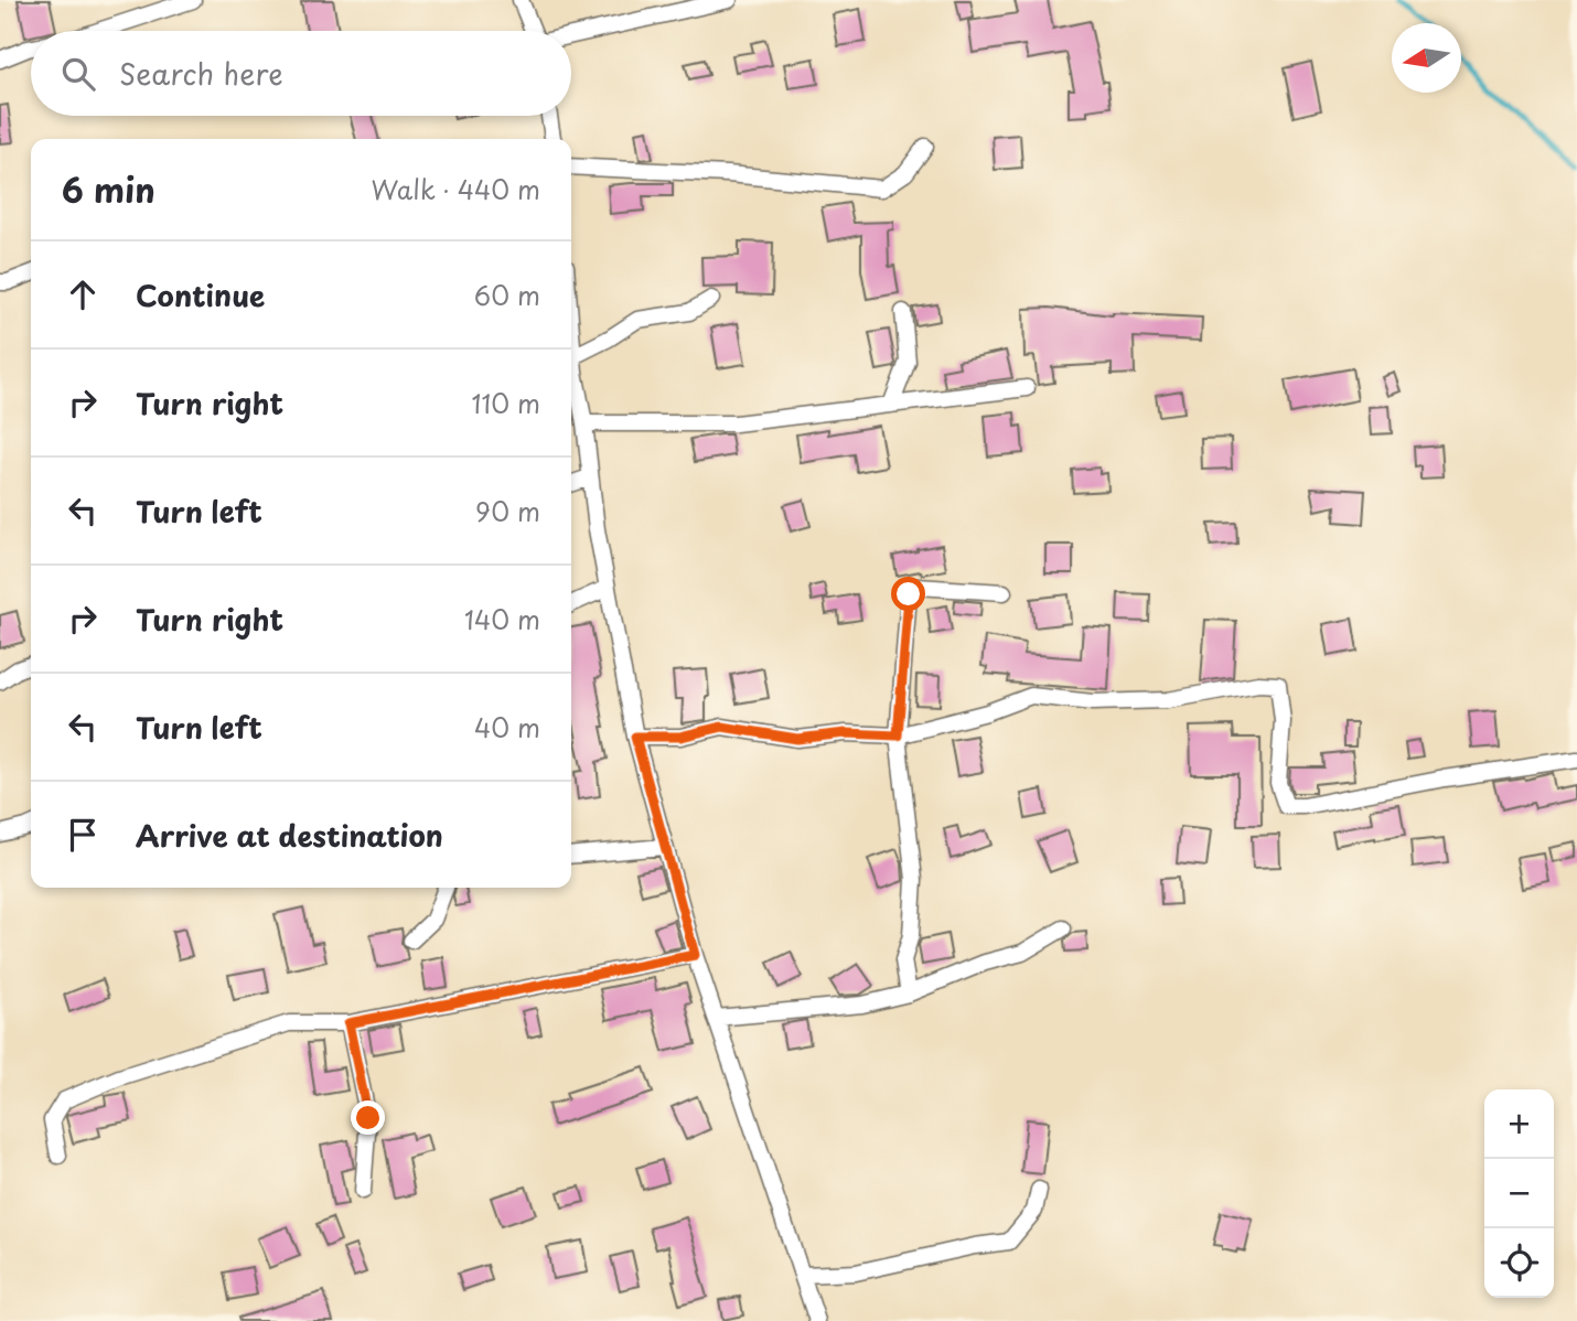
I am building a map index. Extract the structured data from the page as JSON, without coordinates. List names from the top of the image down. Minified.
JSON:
{"north":"left","page":{"search":"Search here","heading":["6 min","Walk · 440 m"],"list":[["Continue","60 m"],["Turn right","110 m"],["Turn left","90 m"],["Turn right","140 m"],["Turn left","40 m"],"Arrive at destination"],"map_buttons":["+","−"]}}
